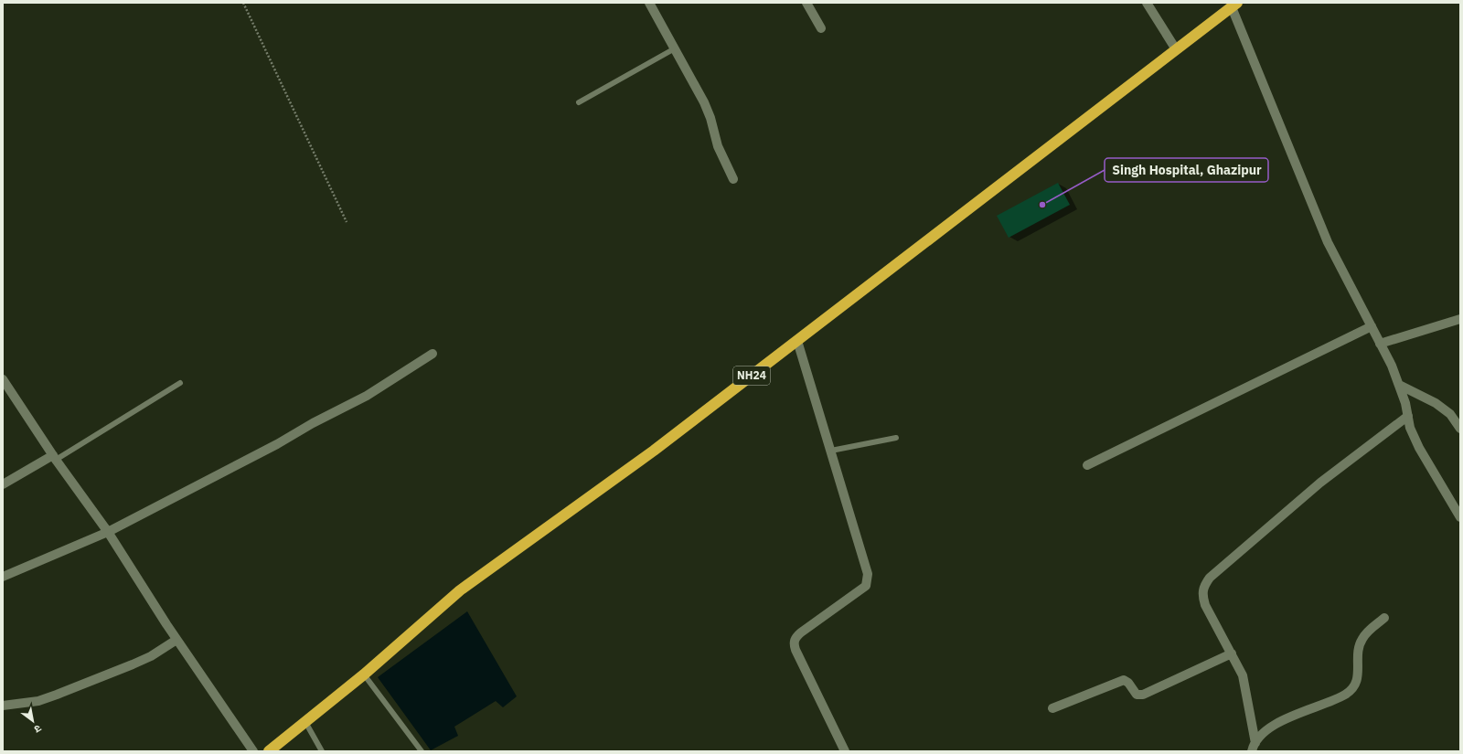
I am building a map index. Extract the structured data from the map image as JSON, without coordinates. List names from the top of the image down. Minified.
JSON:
{"streets":{"highway":["NH24"]},"places":["Singh Hospital, Ghazipur"],"north":"bottom right"}
